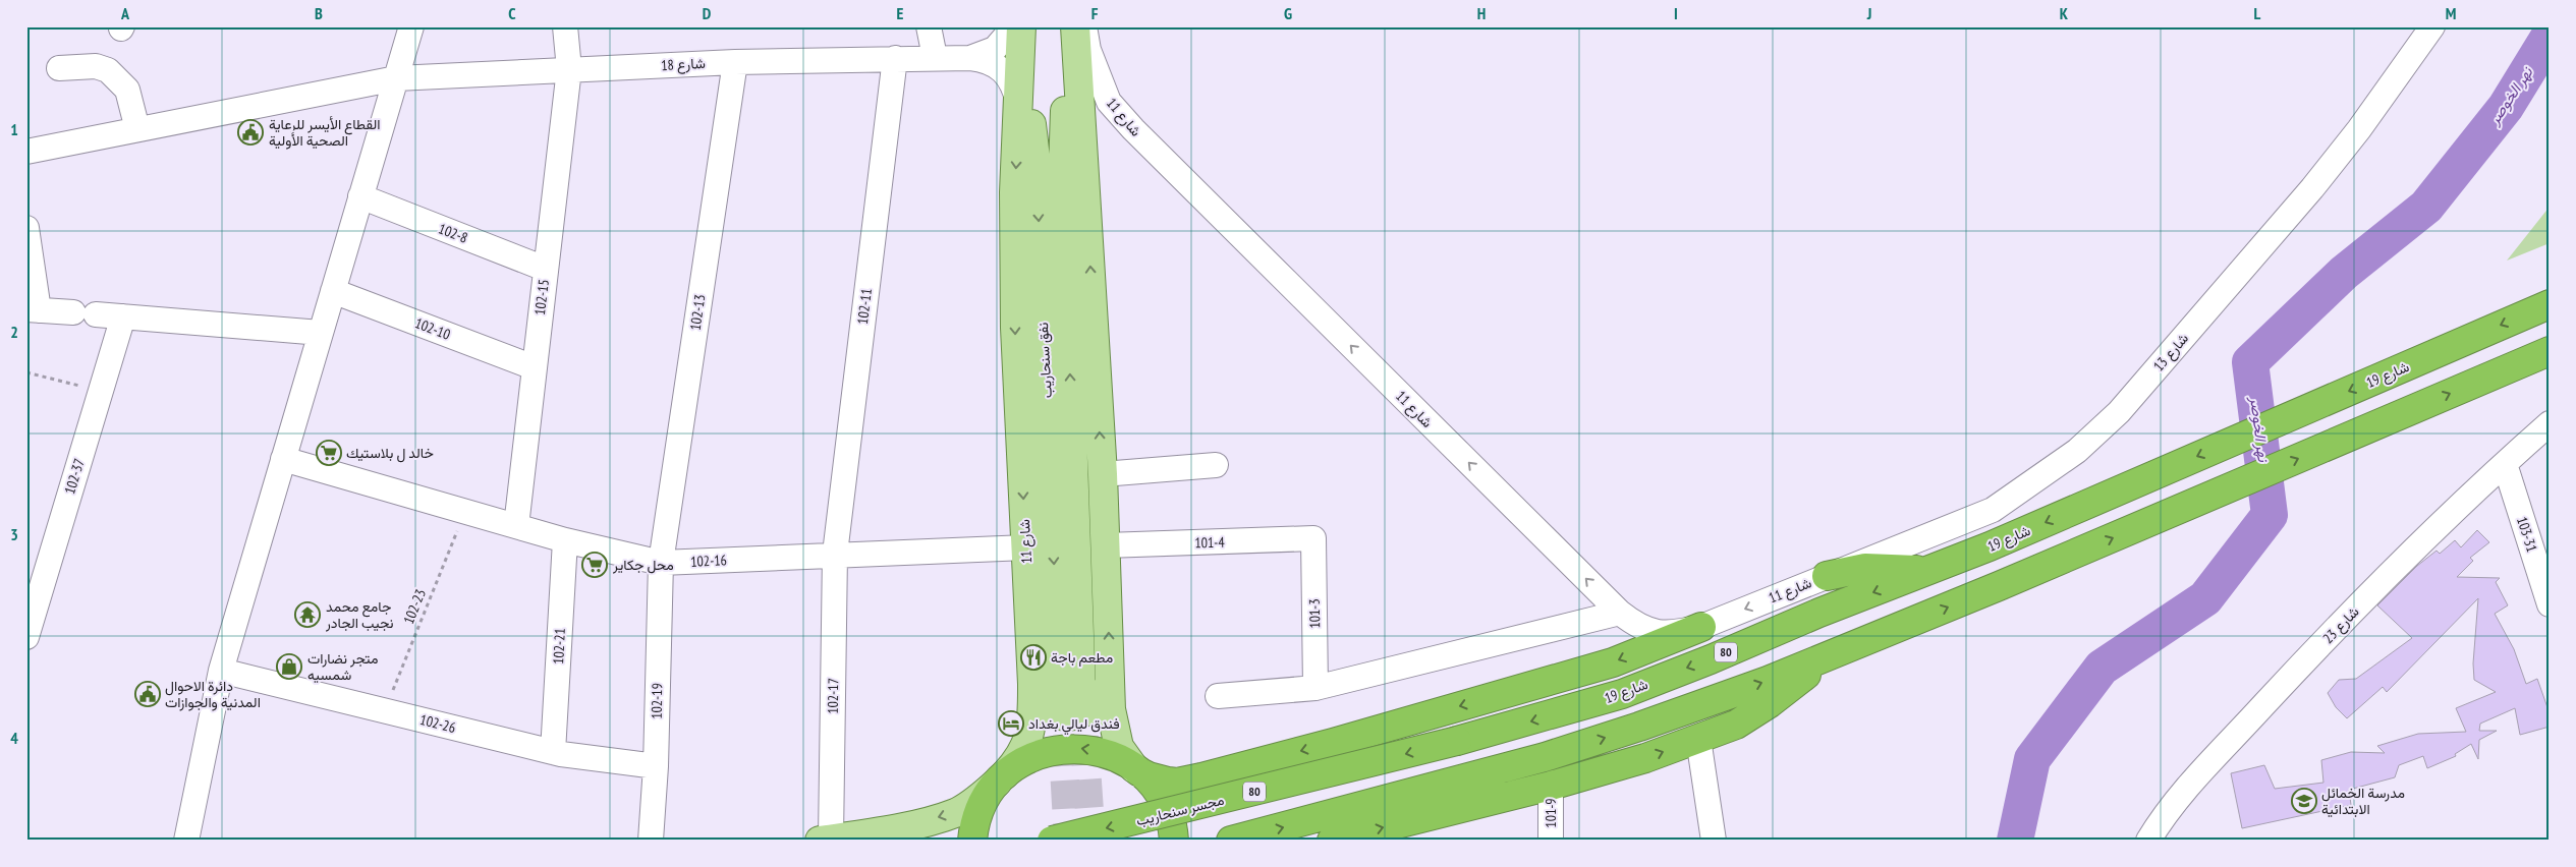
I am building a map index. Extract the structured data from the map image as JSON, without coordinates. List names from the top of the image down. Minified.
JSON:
{"streets":{"highway":["شارع 19","80","مجسر سنحاريب"],"main road":["شارع 11","نفق سنحاريب"],"street":["شارع 18","102-8","102-15","102-11","102-13","102-10","شارع 13","102-37","103-31","101-4","102-16","101-3","شارع 23","102-21","102-17","102-19","102-26","101-9"],"path":["102-23"]},"crossings":[["شارع 18","102-15"],["شارع 18","102-11"],["شارع 18","102-13"],["شارع 11","شارع 13"],["شارع 11","نفق سنحاريب"],["شارع 11","102-16"],["شارع 11","102-17"],["102-8","102-15"],["102-15","102-10"],["102-15","102-16"],["102-11","102-16"],["102-11","102-17"],["102-13","102-16"],["102-13","102-19"],["شارع 19","مجسر سنحاريب"],["103-31","شارع 23"],["101-4","101-3"],["102-16","102-23"],["102-16","102-21"],["102-16","102-17"],["102-16","102-19"],["102-23","102-26"],["102-21","102-26"],["102-19","102-26"]],"water":["نهر الخوصر"],"places":{"public building":["القطاع الأيسر للرعاية الصحية الأولية","دائرة الاحوال المدنية والجوازات"],"supermarket":["خالد ل بلاستيك","محل جكاير"],"temple":["جامع محمد نجيب الجادر"],"restaurant":["مطعم باجة"],"shop":["متجر نضارات شمسيه"],"hotel":["فندق ليالي بغداد"],"school or university":["مدرسة الخمائل الابتدائية"]},"grid":{"columns":["A","B","C","D","E","F","G","H","I","J","K","L","M"],"rows":["1","2","3","4"]}}
